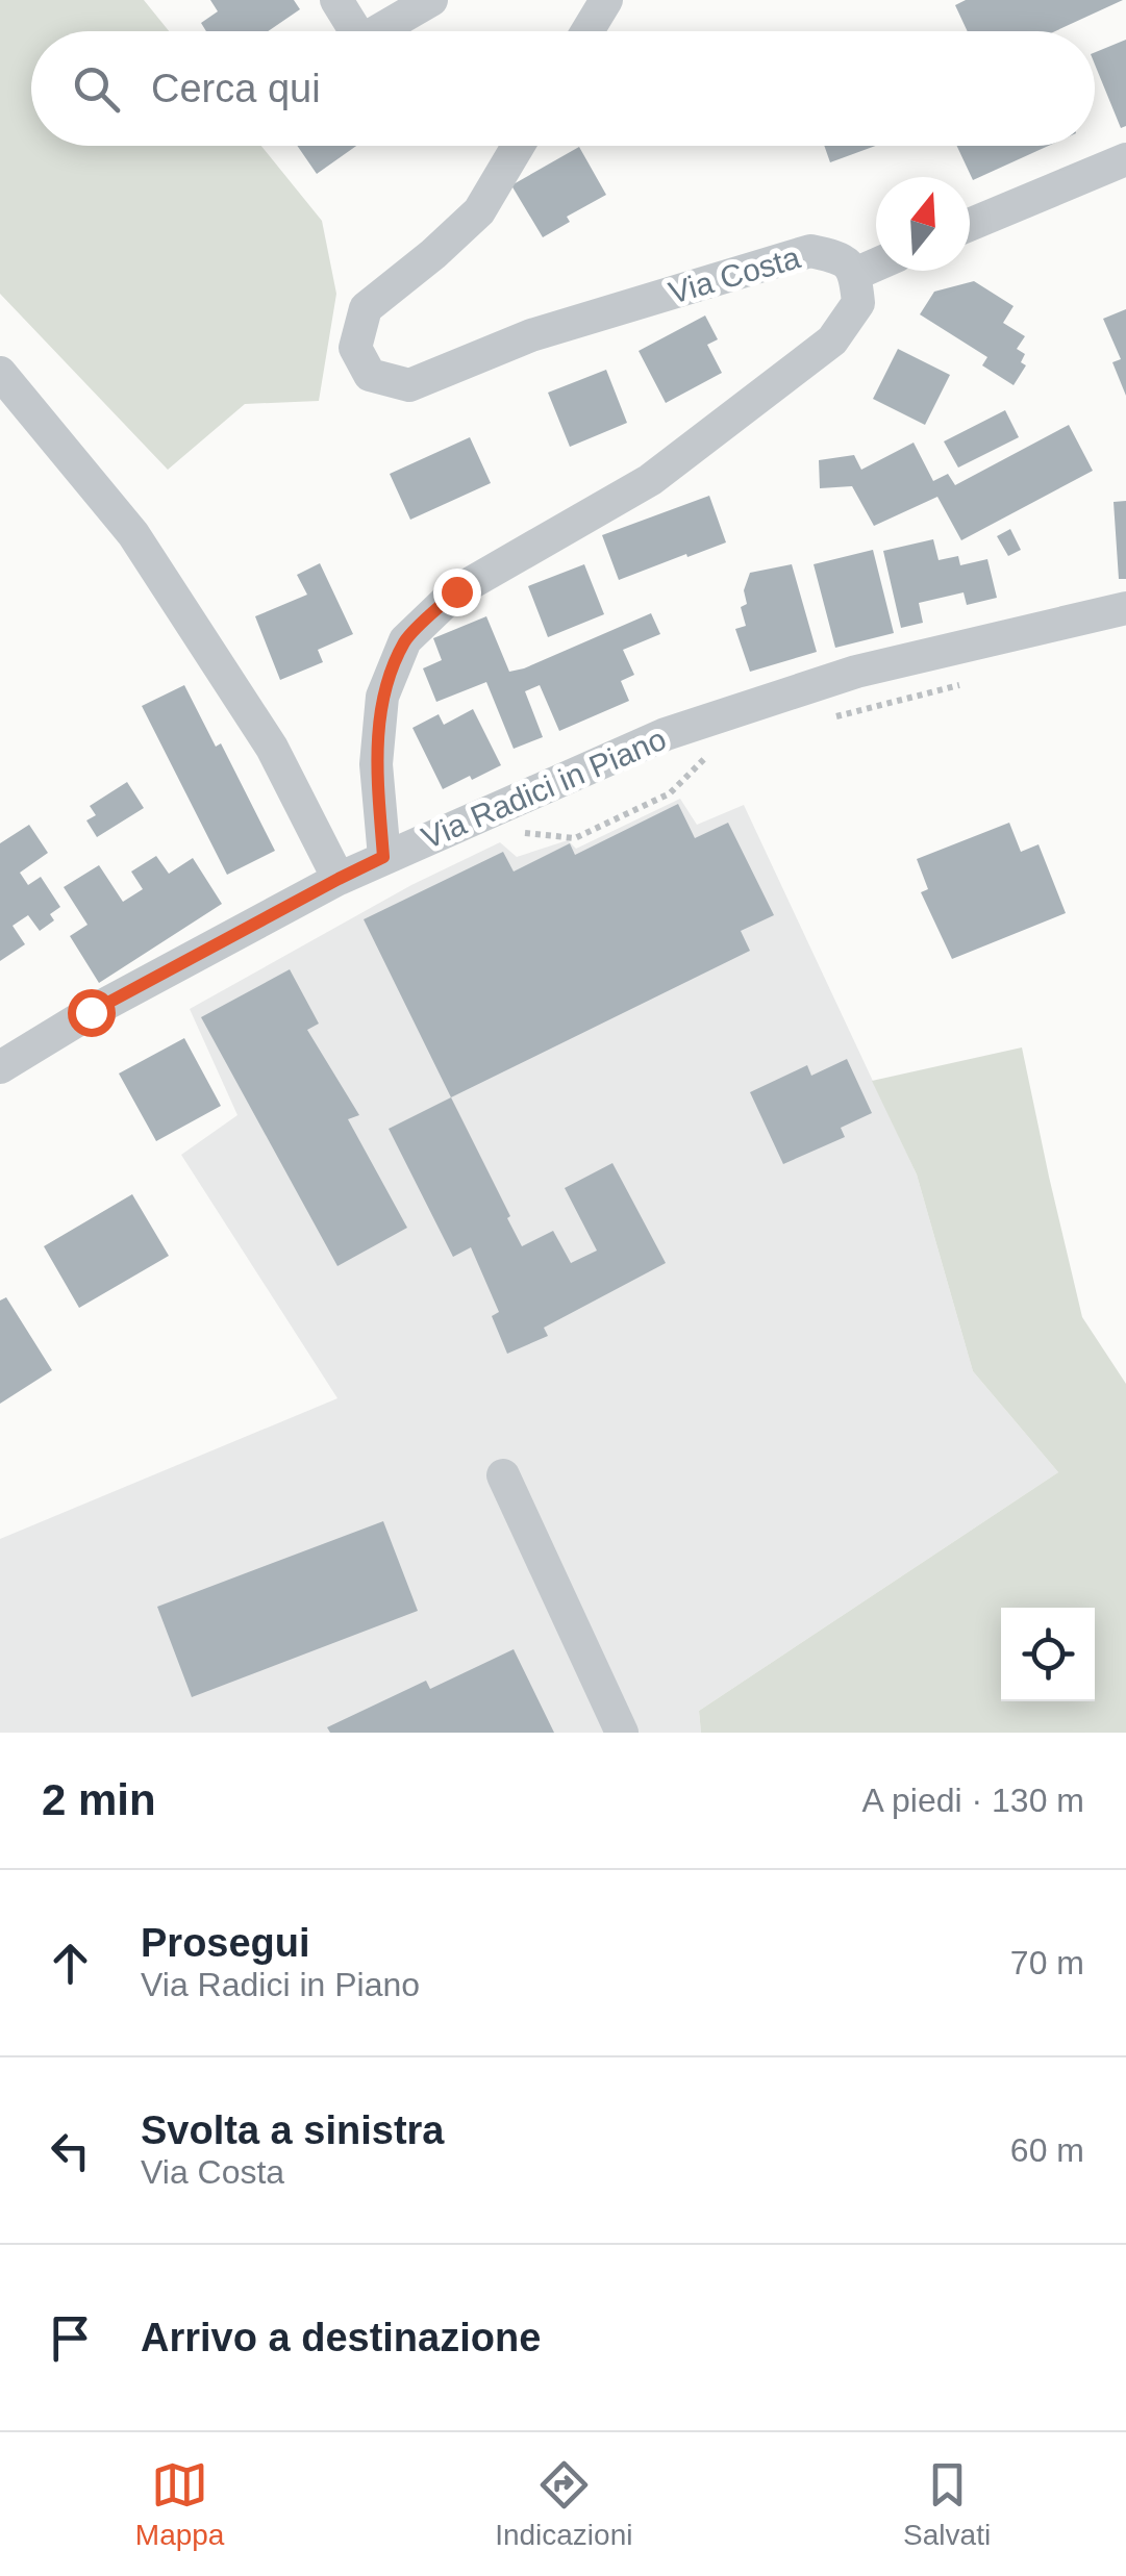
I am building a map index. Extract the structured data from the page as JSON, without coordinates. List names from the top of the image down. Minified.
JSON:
{"streets":{"street":["Via Costa","Via Radici in Piano"]},"north":"top","page":{"search":"Cerca qui","heading":["2 min","A piedi · 130 m"],"list":[["Prosegui","Via Radici in Piano","70 m"],["Svolta a sinistra","Via Costa","60 m"],"Arrivo a destinazione"],"nav":["Mappa","Indicazioni","Salvati"]}}
